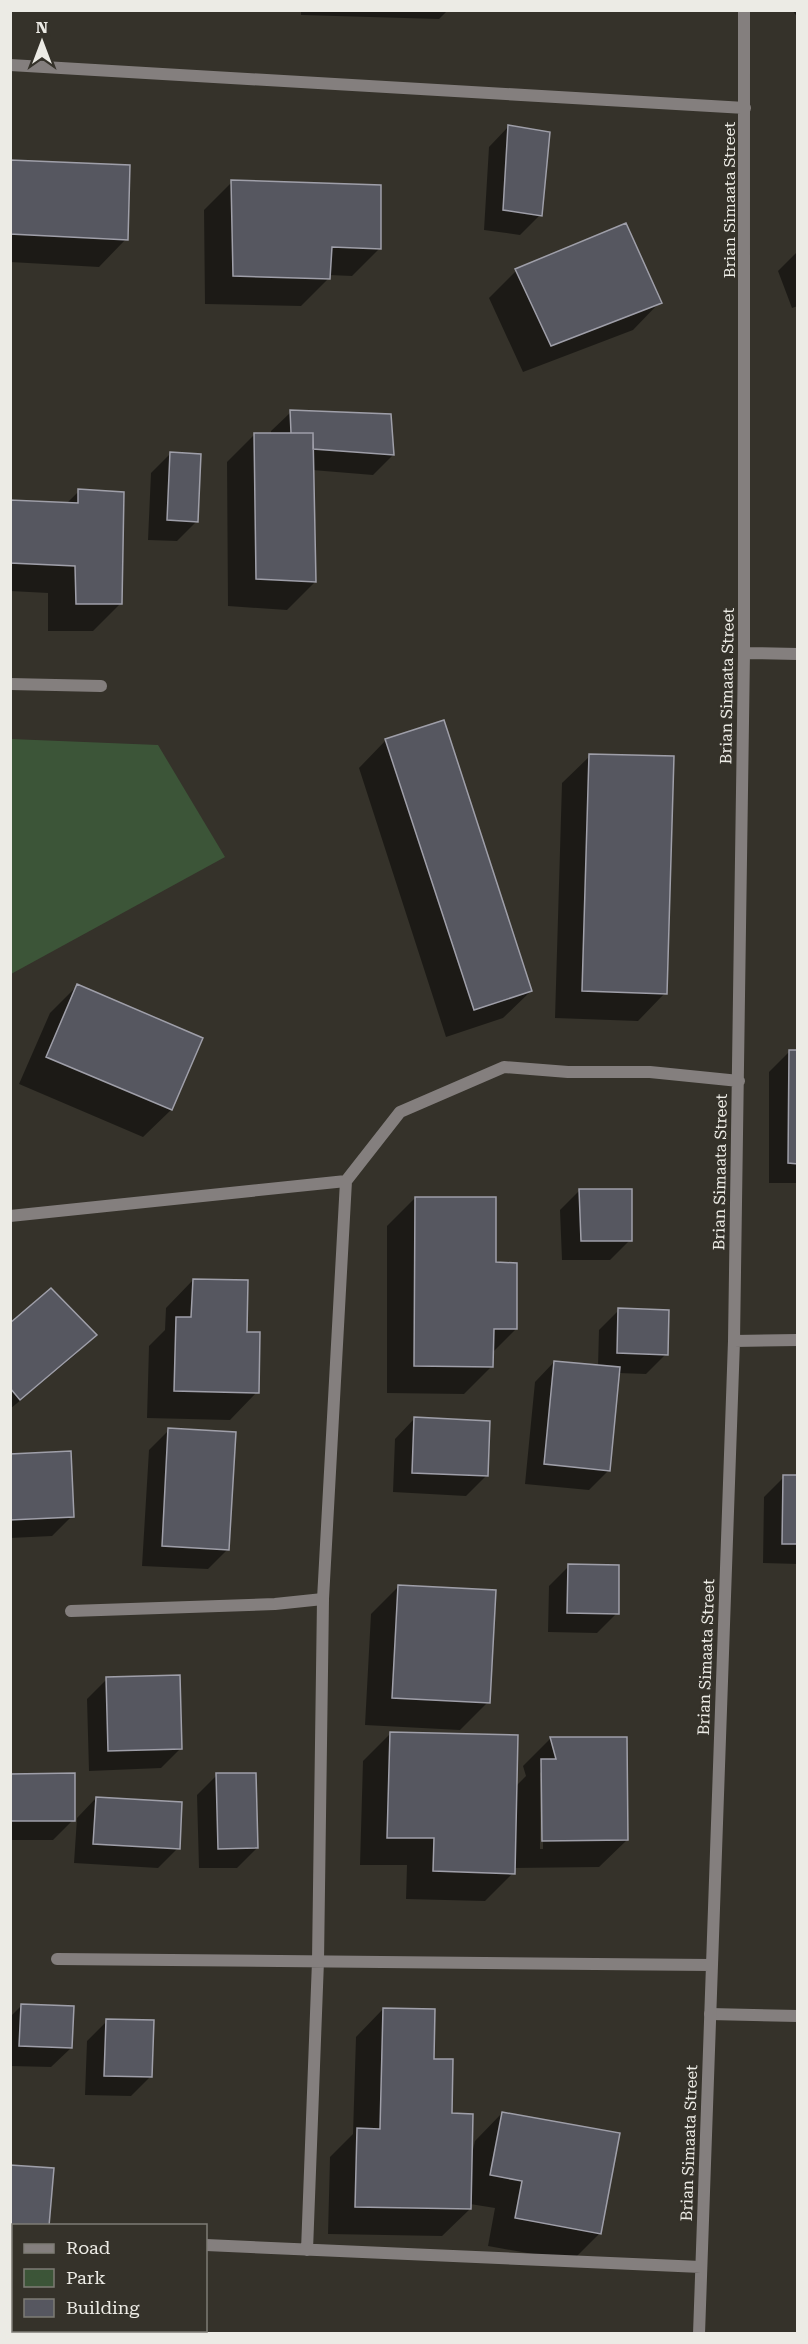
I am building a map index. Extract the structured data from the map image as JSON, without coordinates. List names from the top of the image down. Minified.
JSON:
{"streets":{"street":["Brian Simaata Street"]},"legend":["Road","Park","Building"],"north":"top"}
